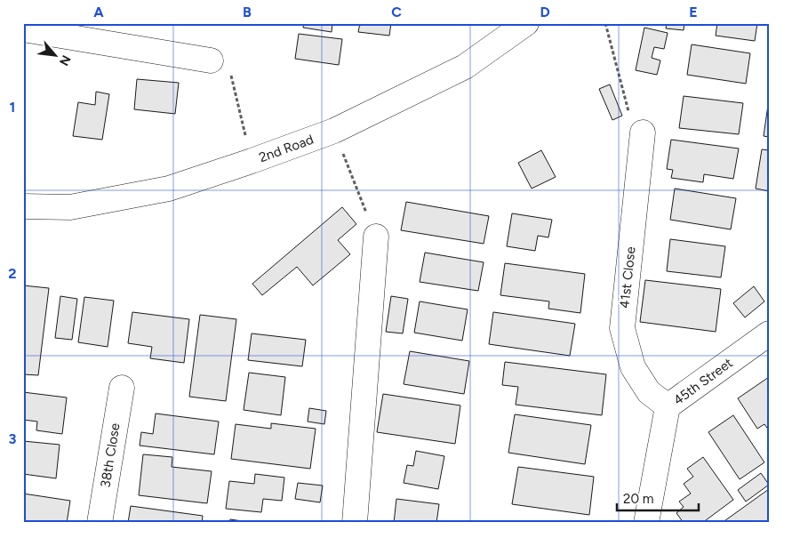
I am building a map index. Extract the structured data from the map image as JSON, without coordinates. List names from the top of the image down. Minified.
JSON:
{"streets":{"street":["2nd Road","41st Close","45th Street","38th Close"]},"crossings":[["41st Close","45th Street"]],"scale_bar":"20 m","north":"bottom right","grid":{"columns":["A","B","C","D","E"],"rows":["1","2","3"]}}
